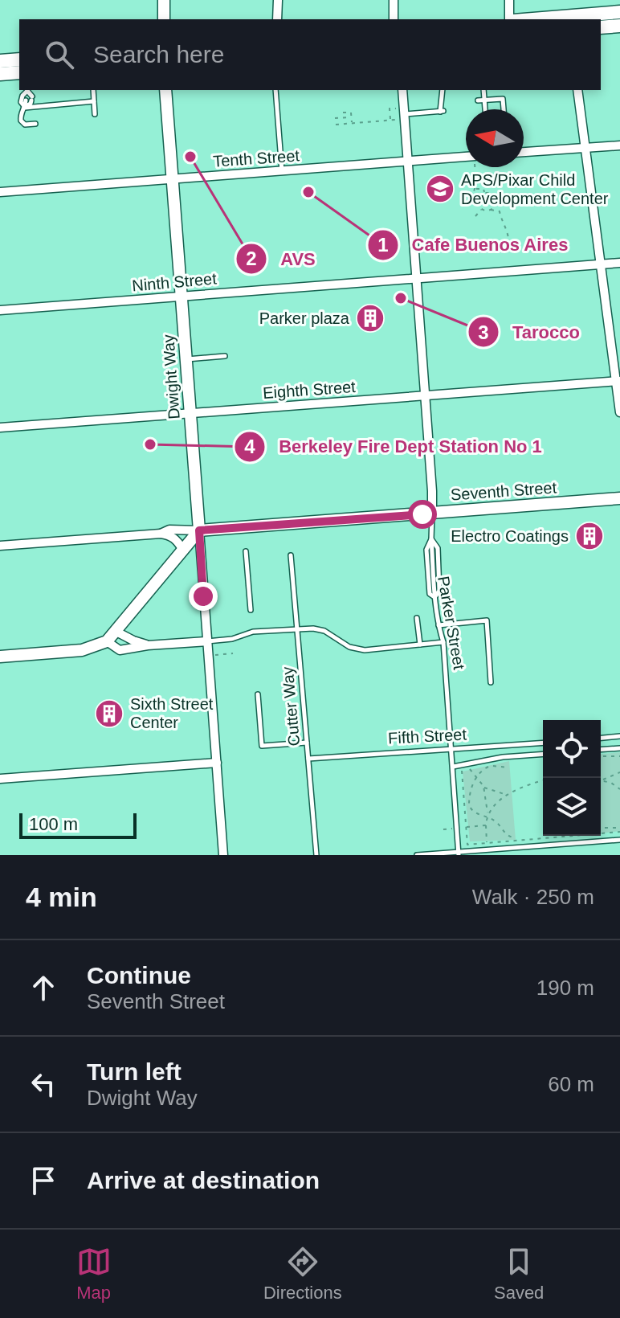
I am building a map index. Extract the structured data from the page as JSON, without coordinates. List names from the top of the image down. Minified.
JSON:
{"streets":{"street":["Tenth Street","Ninth Street","Dwight Way","Eighth Street","Seventh Street","Parker Street"],"lane":["Cutter Way","Fifth Street"]},"crossings":[["Tenth Street","Dwight Way"],["Tenth Street","Parker Street"],["Ninth Street","Dwight Way"],["Ninth Street","Parker Street"],["Dwight Way","Eighth Street"],["Dwight Way","Seventh Street"],["Eighth Street","Parker Street"],["Seventh Street","Parker Street"],["Parker Street","Fifth Street"],["Cutter Way","Fifth Street"]],"places":{"other":["AVS","Cafe Buenos Aires","Tarocco","Berkeley Fire Dept Station No 1"],"school or university":["APS/Pixar Child Development Center"],"building":["Parker plaza","Electro Coatings","Sixth Street Center"]},"scale_bar":"100 m","north":"left","page":{"search":"Search here","scale":"100 m","heading":["4 min","Walk · 250 m"],"list":[["Continue","Seventh Street","190 m"],["Turn left","Dwight Way","60 m"],"Arrive at destination"],"nav":["Map","Directions","Saved"]}}
